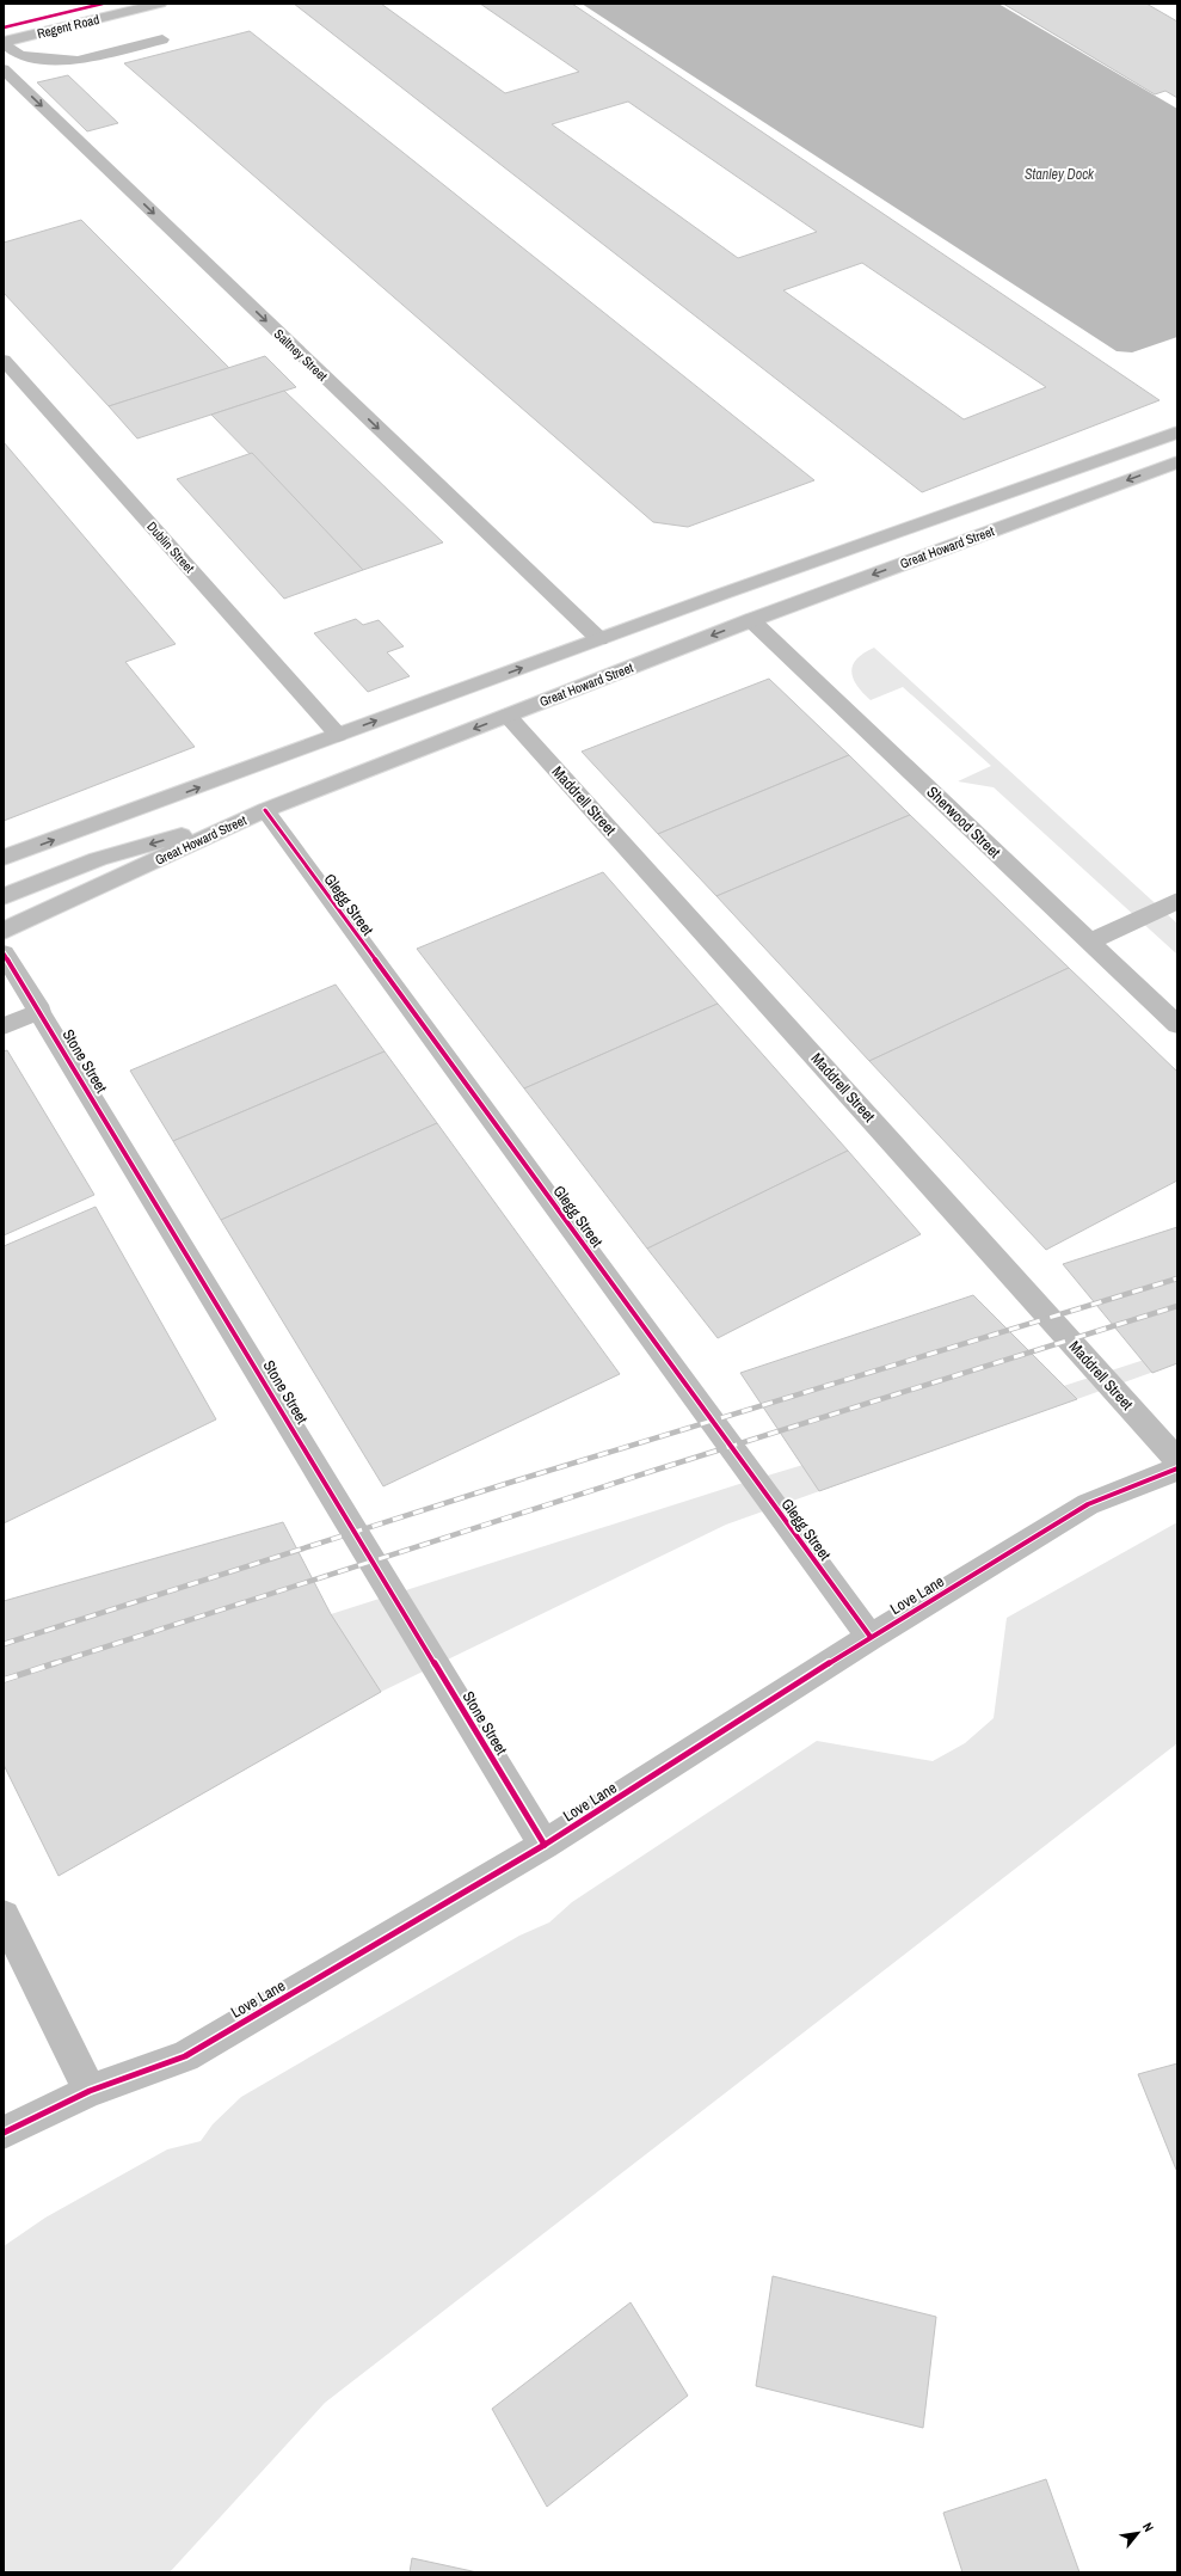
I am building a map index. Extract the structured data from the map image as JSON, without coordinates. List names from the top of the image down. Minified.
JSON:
{"streets":{"main road":["Regent Road","Saltney Street","Dublin Street","Great Howard Street","Maddrell Street","Sherwood Street","Glegg Street","Stone Street","Love Lane"]},"crossings":[["Saltney Street","Great Howard Street"],["Dublin Street","Great Howard Street"],["Great Howard Street","Maddrell Street"],["Great Howard Street","Sherwood Street"],["Great Howard Street","Glegg Street"],["Glegg Street","Love Lane"],["Stone Street","Love Lane"]],"one_way":["Saltney Street"],"water":["Stanley Dock"],"north":"top right"}
